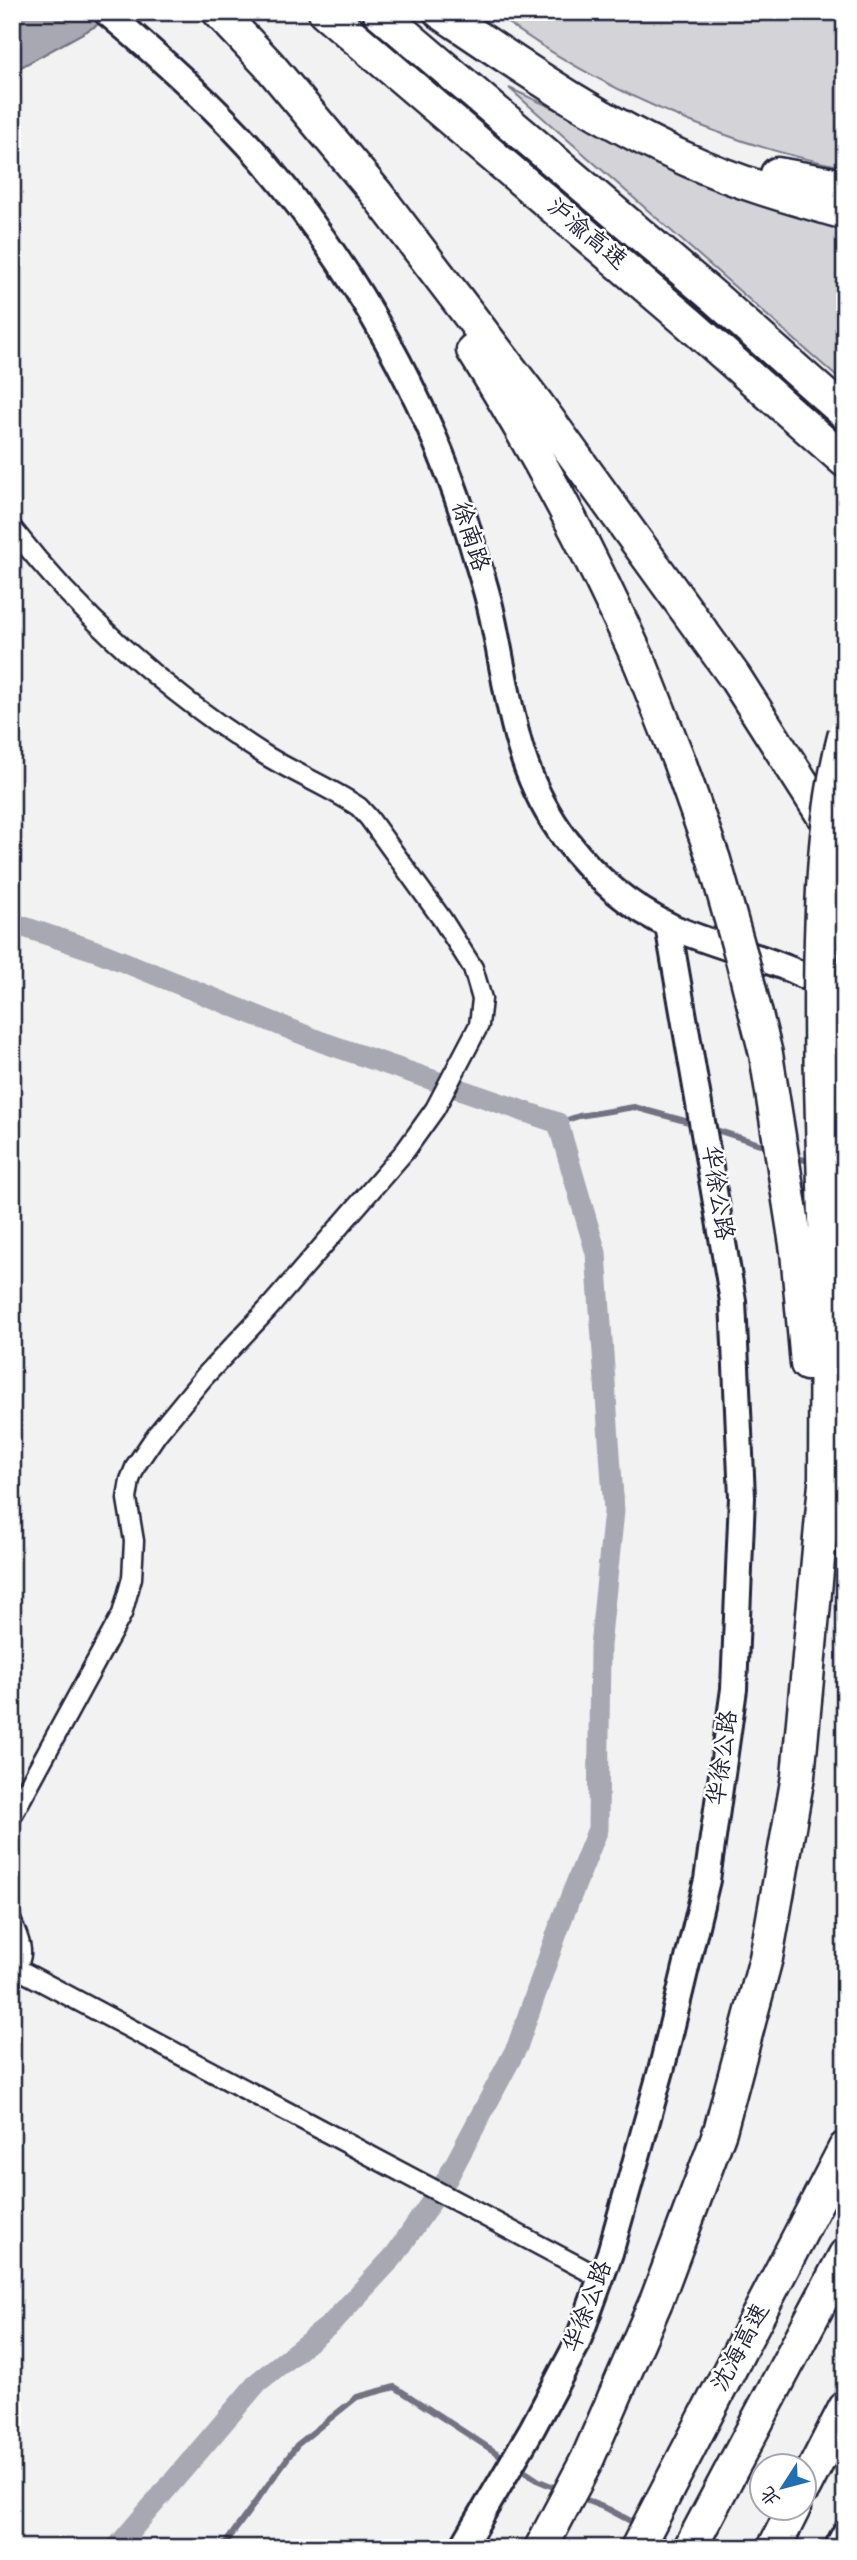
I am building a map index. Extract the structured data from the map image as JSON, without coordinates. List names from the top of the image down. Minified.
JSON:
{"streets":{"highway":["沪渝高速","沈海高速"],"street":["徐南路","华徐公路"]},"crossings":[["徐南路","华徐公路"]],"north":"bottom left"}
